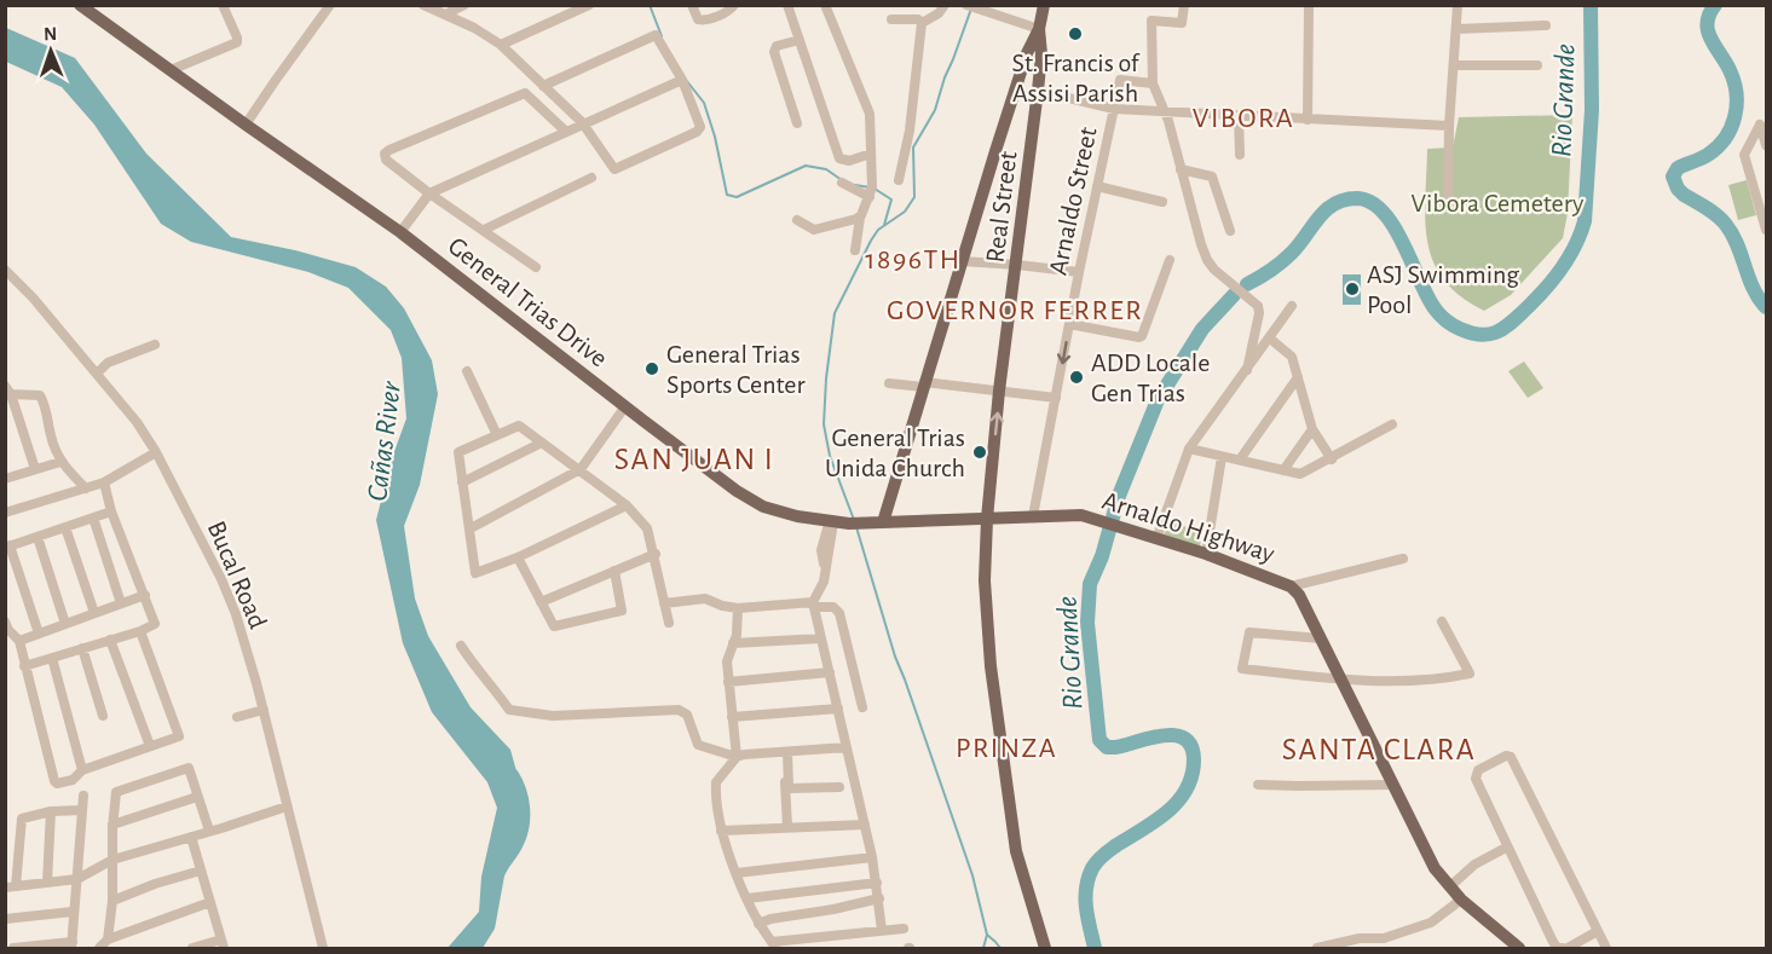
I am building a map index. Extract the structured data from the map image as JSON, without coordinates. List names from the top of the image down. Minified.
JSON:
{"streets":{"main road":["Real Street","General Trias Drive","Arnaldo Highway"],"street":["Arnaldo Street","Bucal Road"]},"crossings":[["Arnaldo Street","Arnaldo Highway"],["Real Street","General Trias Drive"],["Real Street","Arnaldo Highway"],["General Trias Drive","Arnaldo Highway"]],"districts":["VIBORA","1896TH","GOVERNOR FERRER","SAN JUAN I","PRINZA","SANTA CLARA"],"water":["Rio Grande","Cañas River"],"parks":["Vibora Cemetery"],"places":["St. Francis of Assisi Parish","ASJ Swimming Pool","General Trias Sports Center","ADD Locale Gen Trias","General Trias Unida Church"],"north":"top"}
